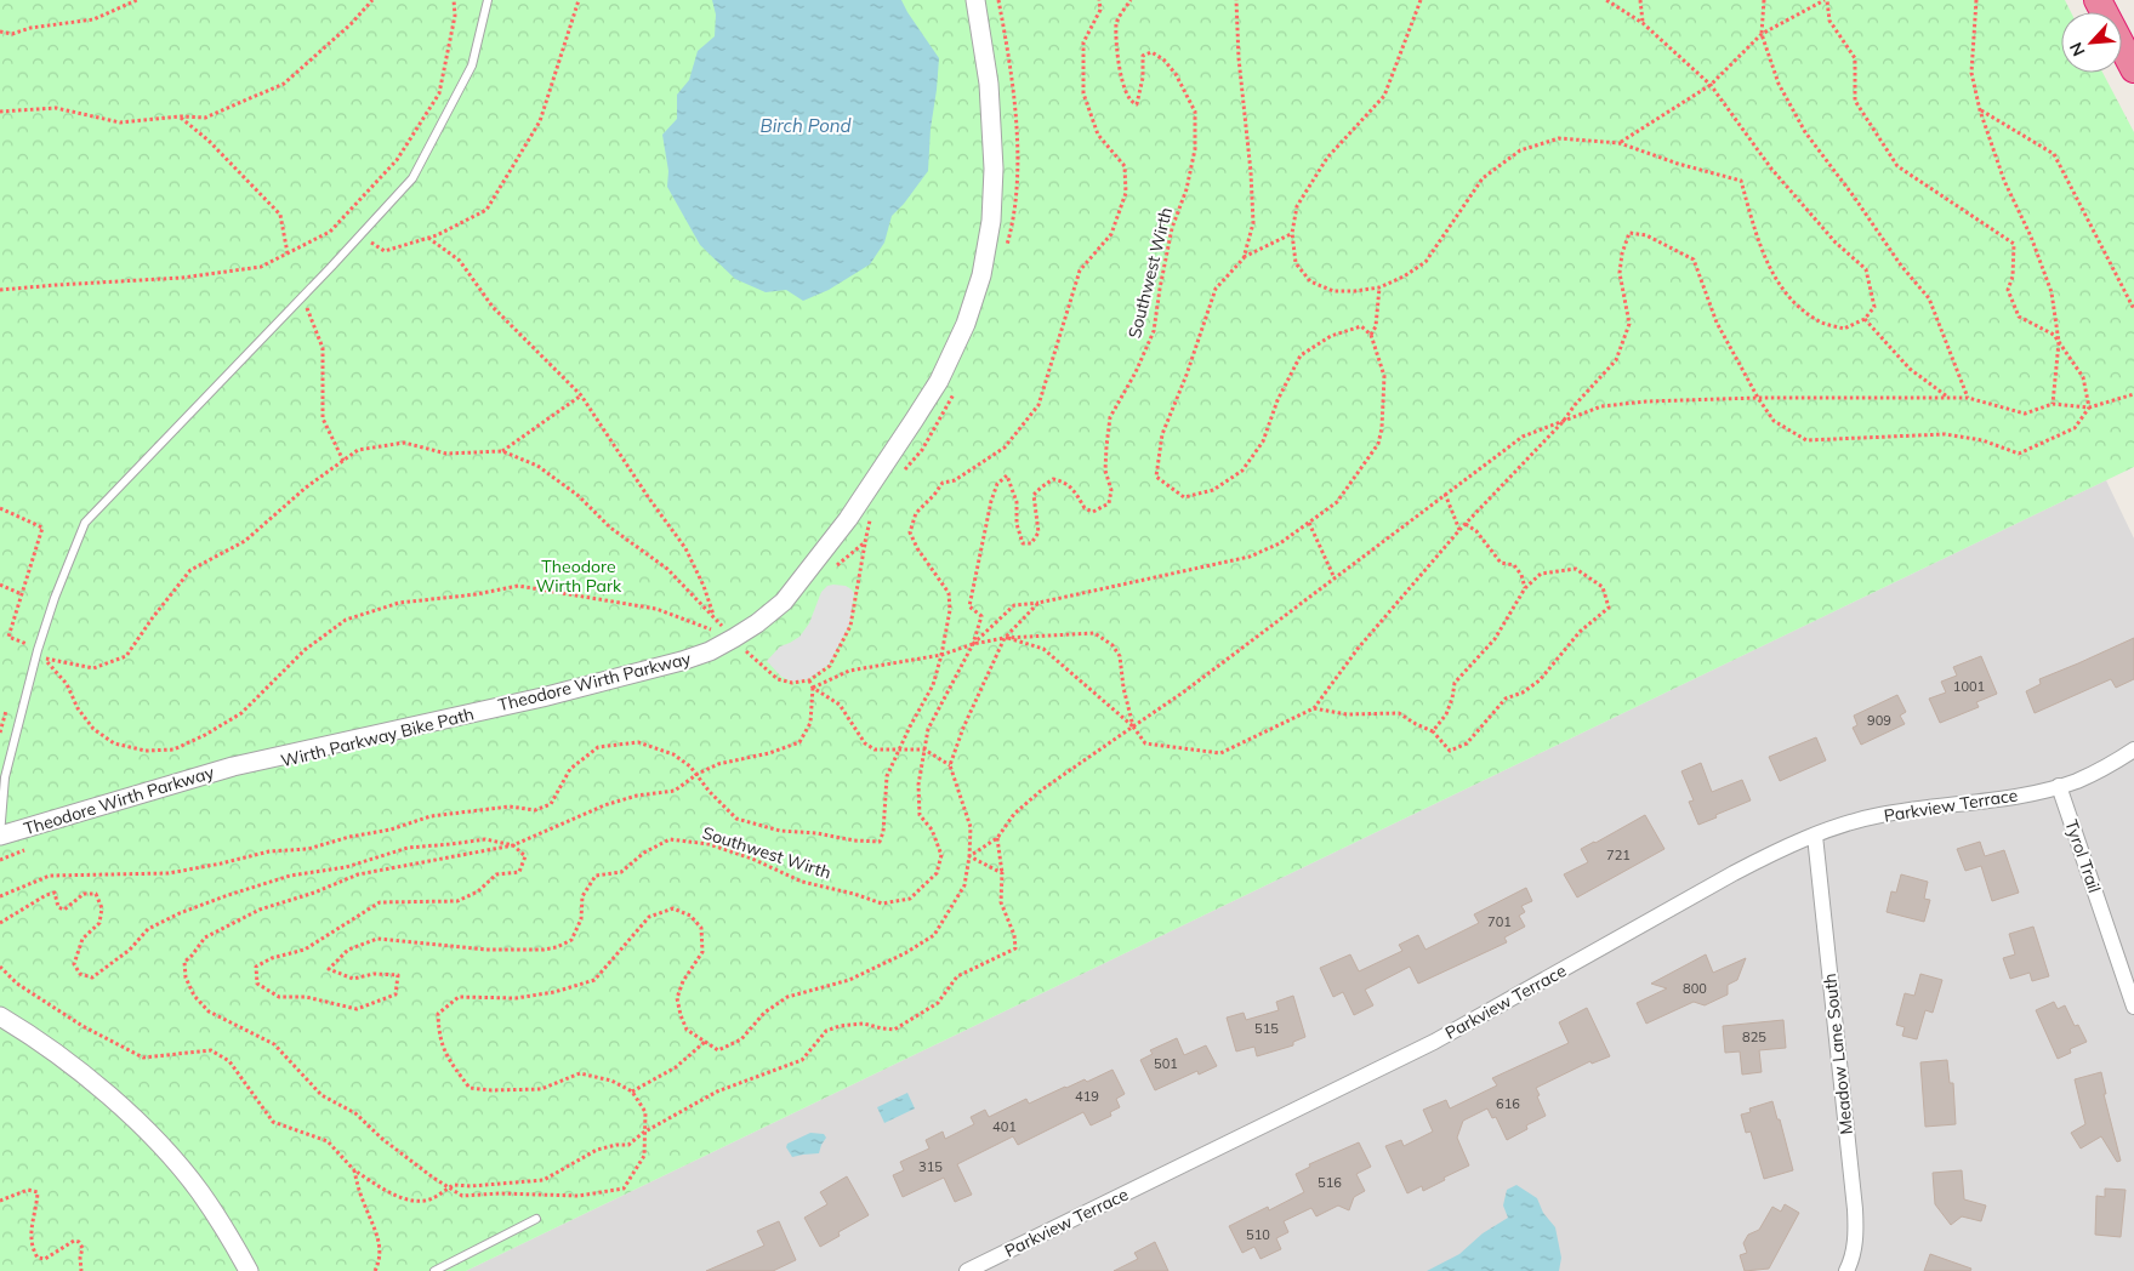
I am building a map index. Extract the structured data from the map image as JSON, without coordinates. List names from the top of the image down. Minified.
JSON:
{"streets":{"street":["Theodore Wirth Parkway","Parkview Terrace","Tyrol Trail","Meadow Lane South"],"path":["Southwest Wirth"]},"crossings":[["Parkview Terrace","Tyrol Trail"],["Parkview Terrace","Meadow Lane South"]],"water":["Birch Pond"],"parks":["Theodore Wirth Park"],"house_numbers":["1001","909","721","701","800","515","825","501","419","616","401","315","516","510"],"north":"bottom left"}
